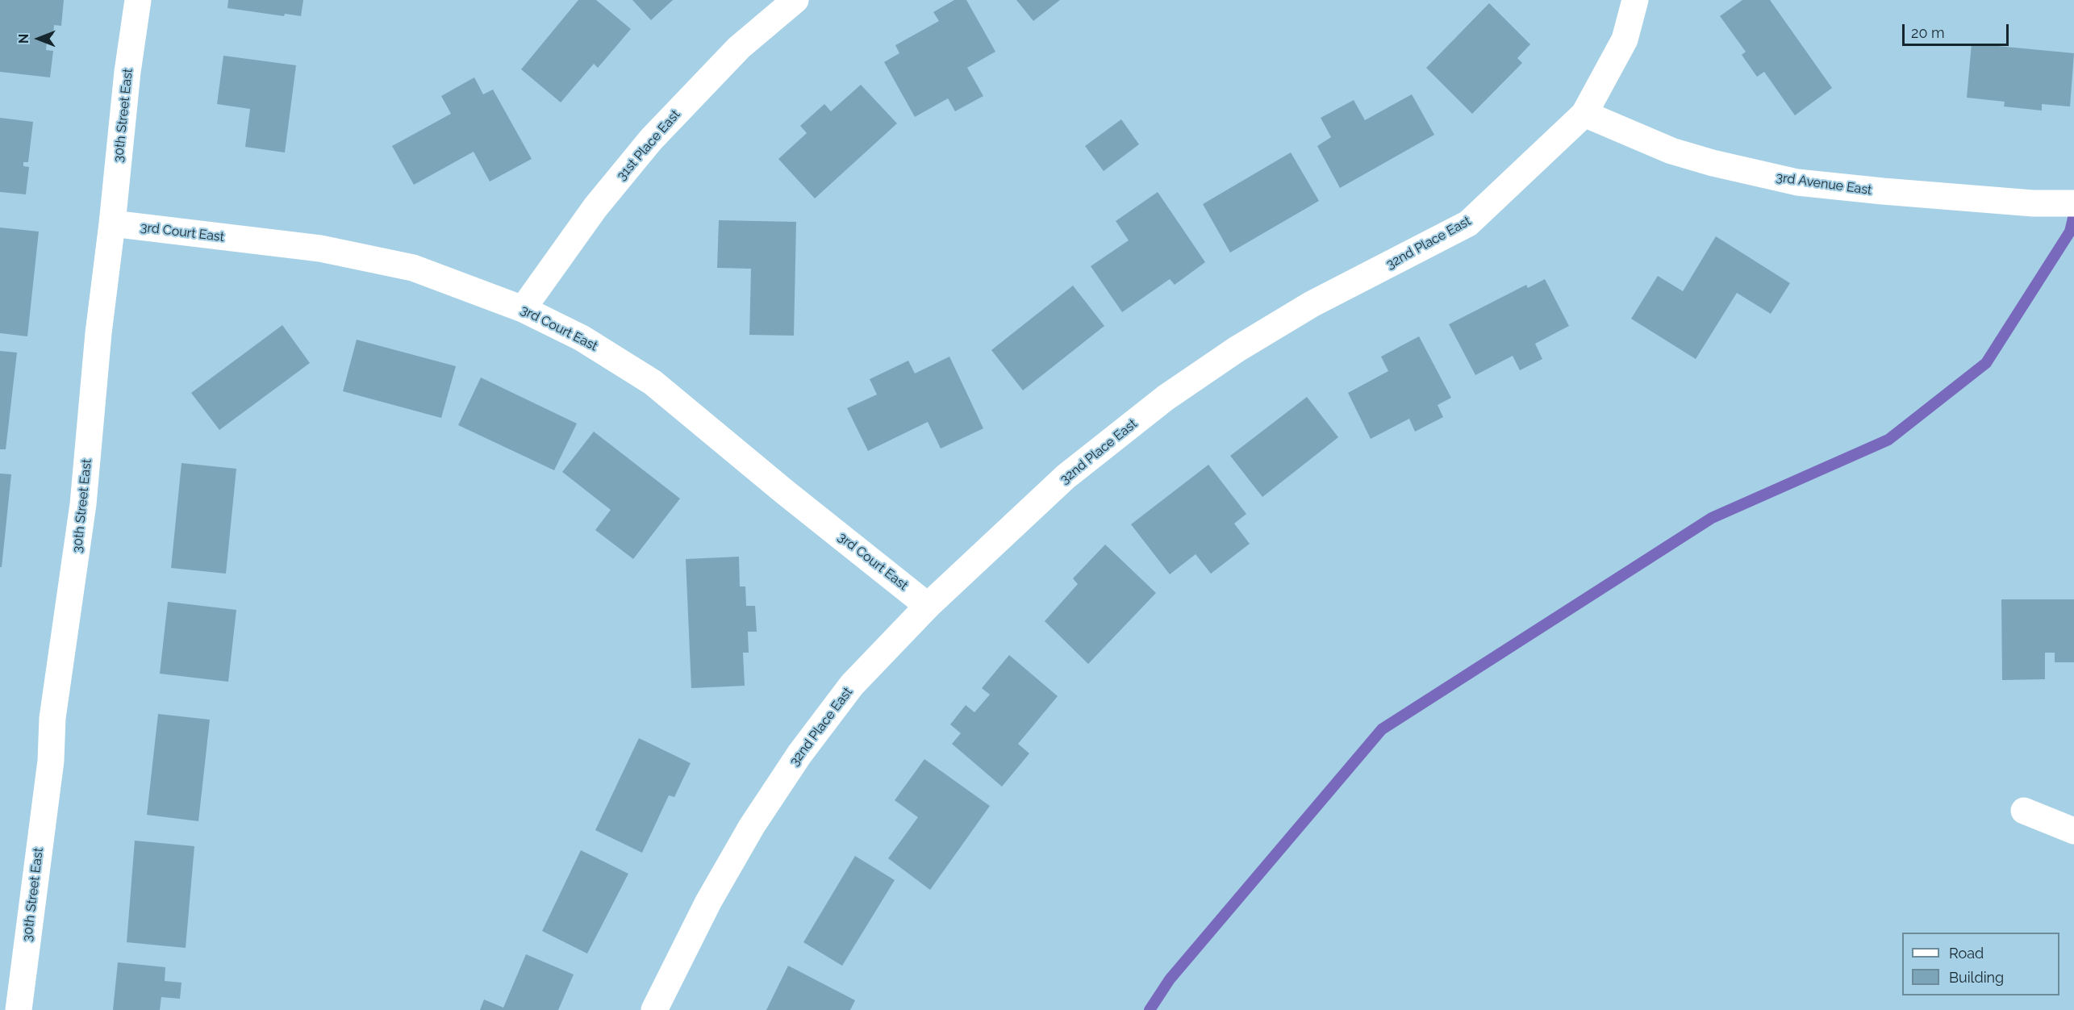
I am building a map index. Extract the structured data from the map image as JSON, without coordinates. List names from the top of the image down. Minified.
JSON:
{"streets":{"street":["30th Street East","31st Place East","3rd Avenue East","3rd Court East","32nd Place East"]},"crossings":[["30th Street East","3rd Court East"],["31st Place East","3rd Court East"],["3rd Avenue East","32nd Place East"],["3rd Court East","32nd Place East"]],"legend":["Road","Building"],"scale_bar":"20 m","north":"left"}
